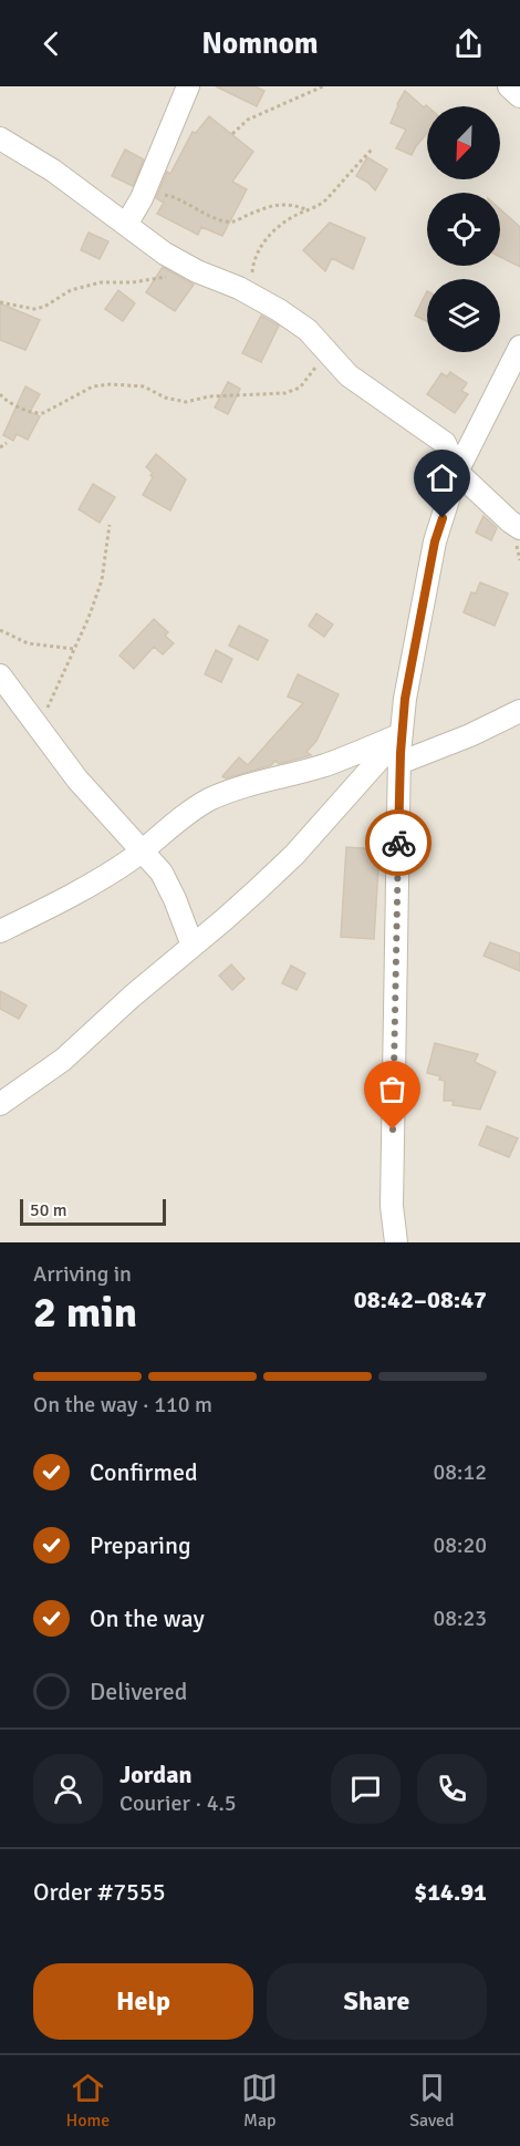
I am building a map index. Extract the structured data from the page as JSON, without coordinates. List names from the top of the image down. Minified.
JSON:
{"scale_bar":"50 m","north":"bottom left","page":{"header":"Nomnom","scale":"50 m","heading":["2 min","Arriving in","08:42–08:47"],"panel":["Jordan","Courier · 4.5","Order #7555","$14.91"],"bar":"On the way · 110 m","list":[["Confirmed","08:12"],["Preparing","08:20"],["On the way","08:23"],"Delivered"],"buttons":["Help","Share"],"tabs":["Home","Map","Saved"]}}
